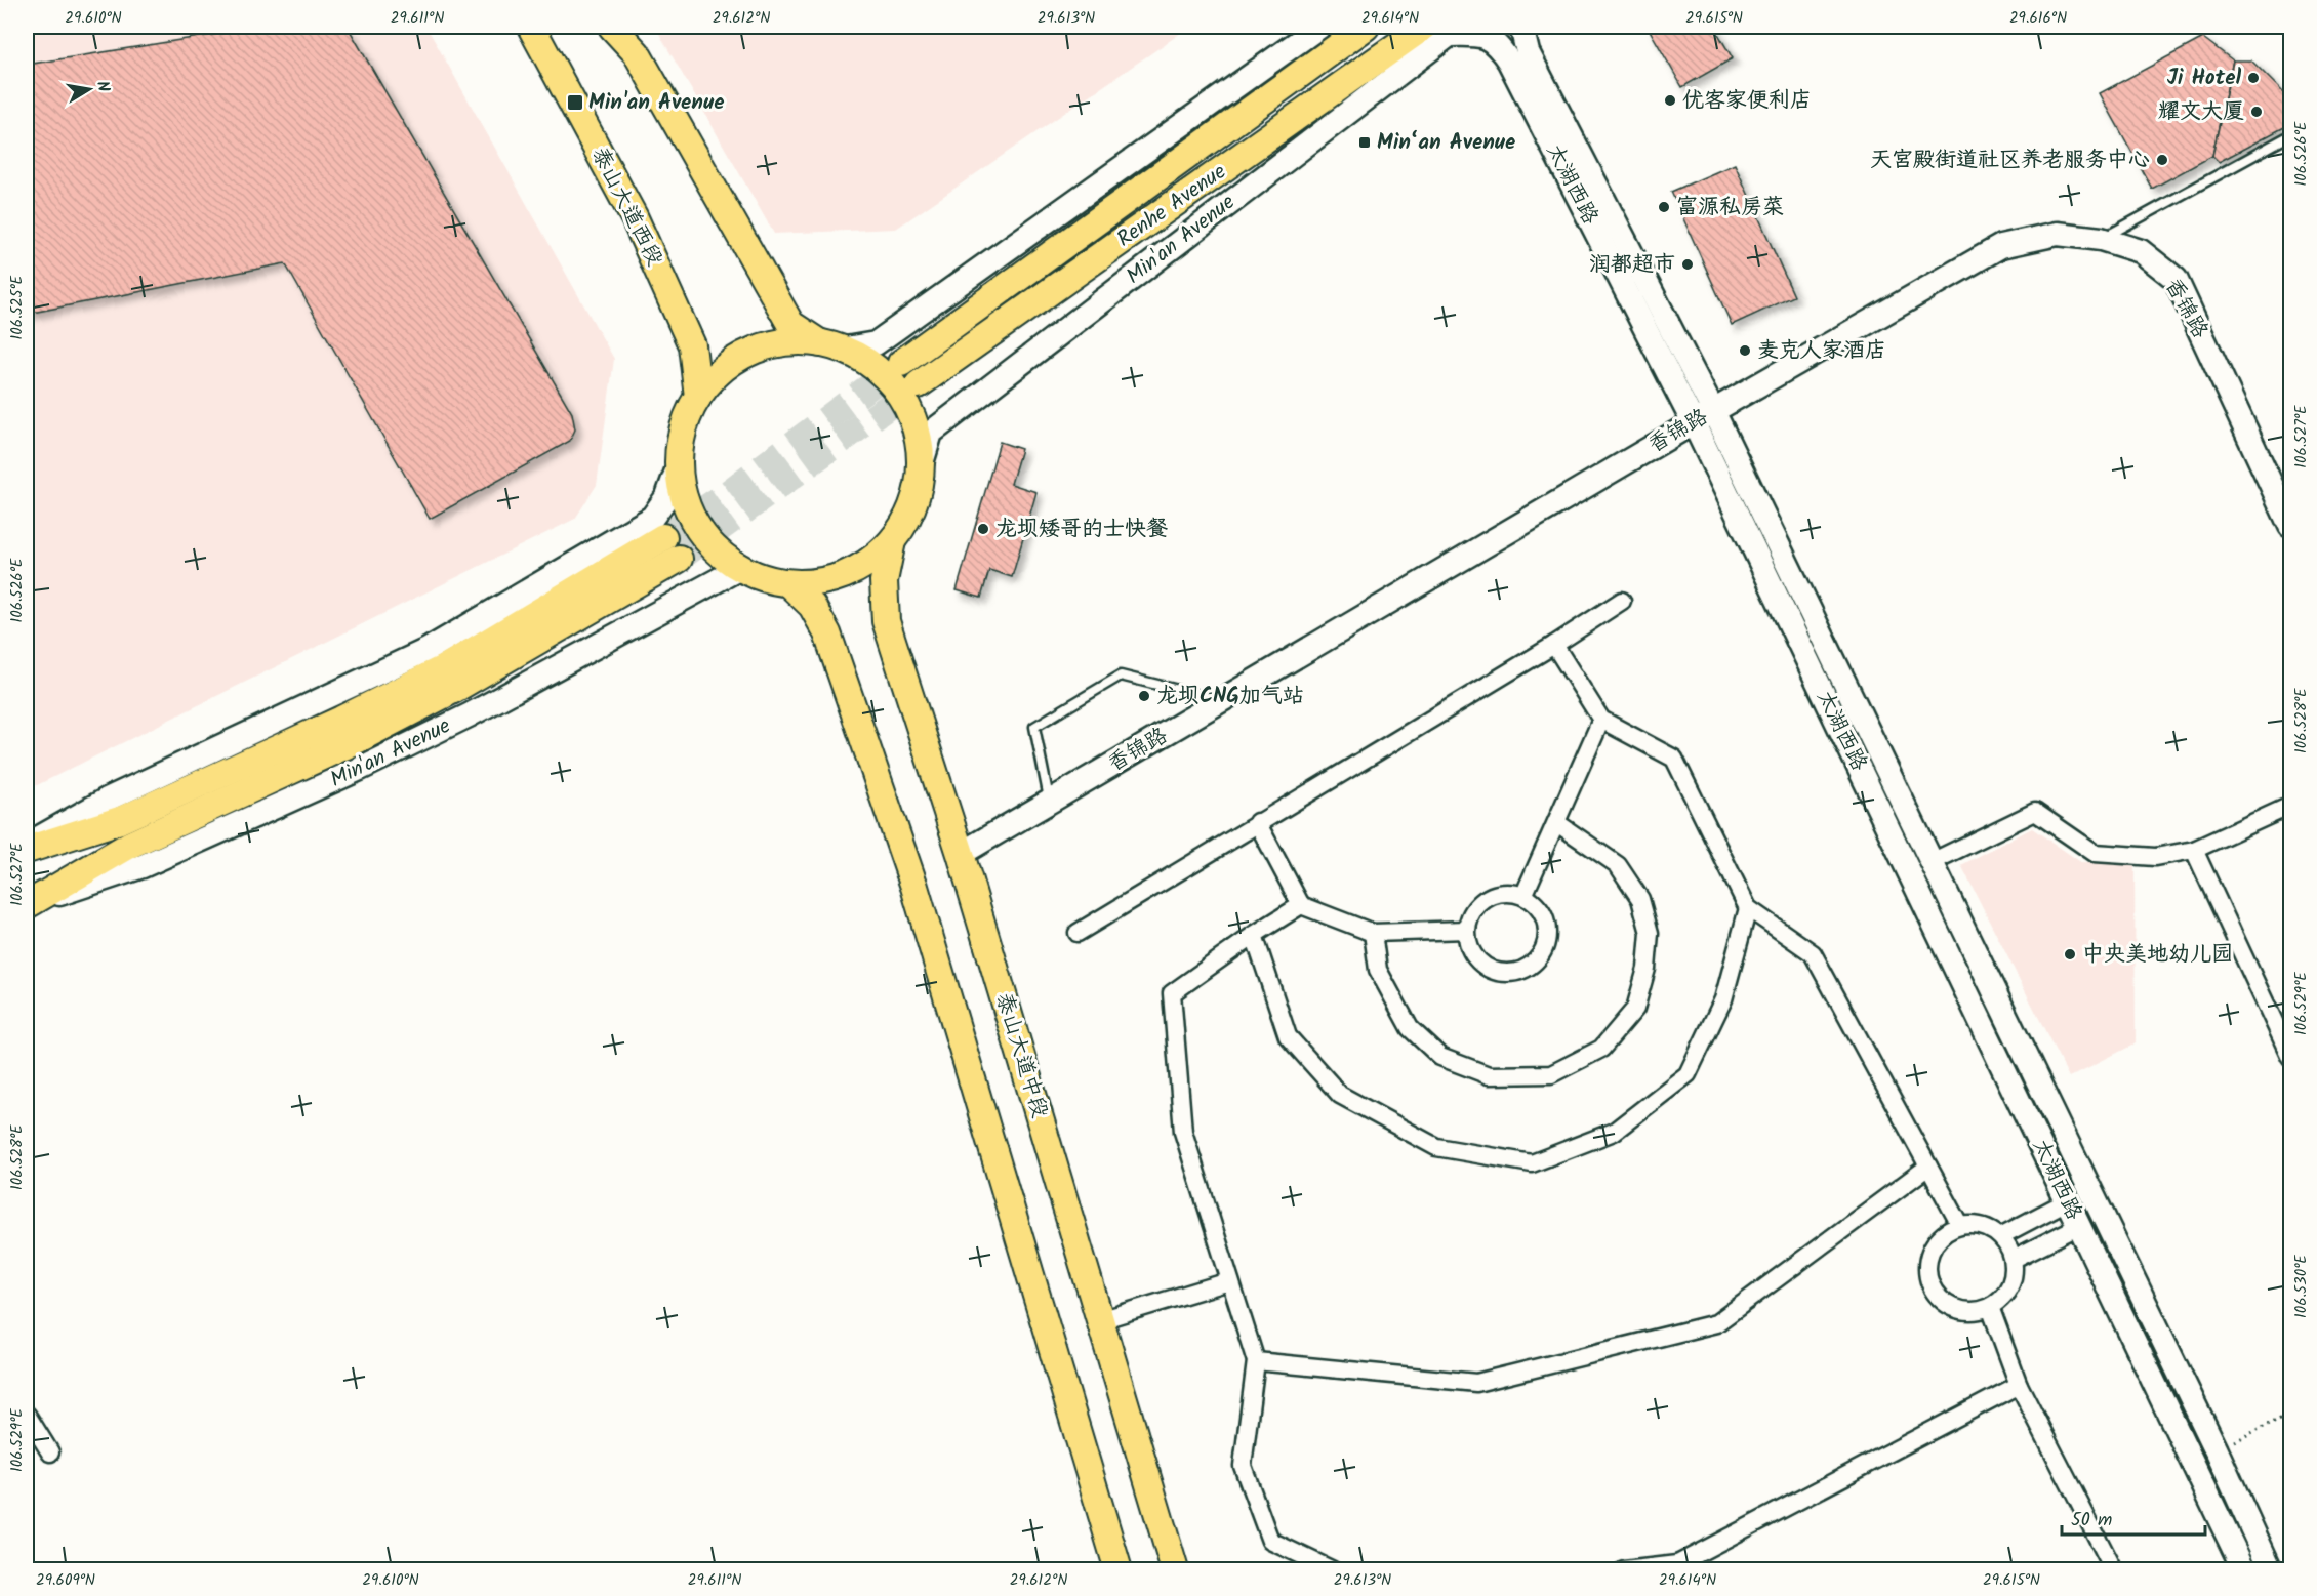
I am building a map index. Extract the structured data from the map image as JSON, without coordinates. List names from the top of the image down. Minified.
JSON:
{"streets":{"main road":["太湖西路","Renhe Avenue","泰山大道西段","Min'an Avenue","香锦路","泰山大道中段"]},"crossings":[["太湖西路","Renhe Avenue"],["太湖西路","Min'an Avenue"],["太湖西路","香锦路"],["Renhe Avenue","Min'an Avenue"],["香锦路","泰山大道中段"]],"places":{"other":["Ji Hotel","优客家便利店","耀文大厦","天宫殿街道社区养老服务中心","富源私房菜","润都超市","麦克人家酒店","龙坝矮哥的士快餐","龙坝CNG加气站","中央美地幼儿园"],"transit":["Min'an Avenue","Min‘an Avenue"]},"scale_bar":"50 m","north":"right","coordinates":["29.610°N","29.611°N","29.612°N","29.613°N","29.614°N","29.615°N","29.616°N","106.526°E","106.525°E","106.527°E","106.528°E","106.529°E","106.530°E","29.609°N"]}
